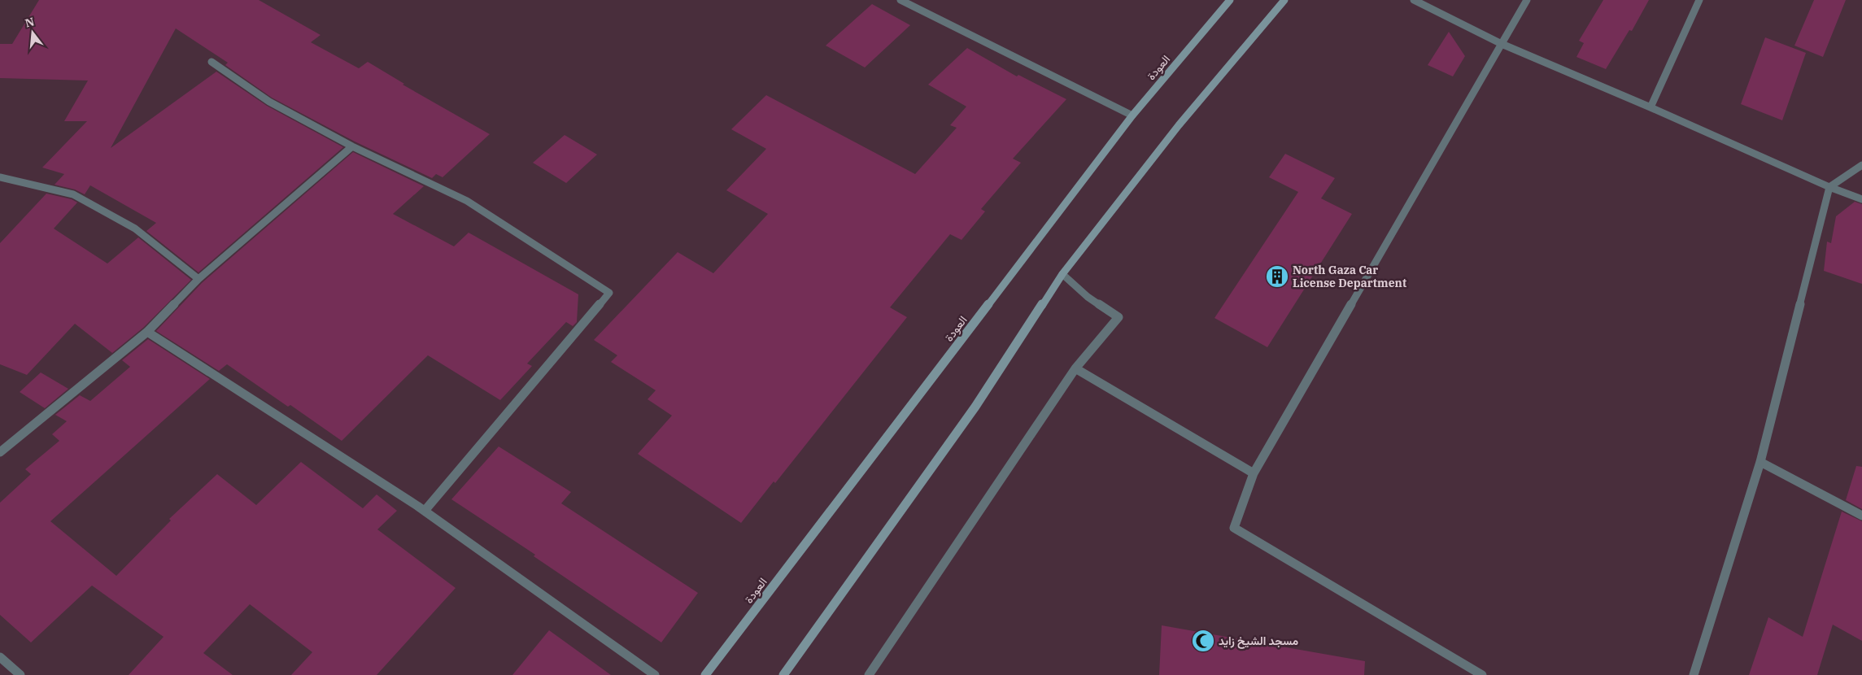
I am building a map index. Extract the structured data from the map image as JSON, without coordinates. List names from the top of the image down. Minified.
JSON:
{"streets":{"main road":["العودة"]},"places":{"building":["North Gaza Car License Department"],"mosque":["مسجد الشيخ زايد"]},"north":"top"}
